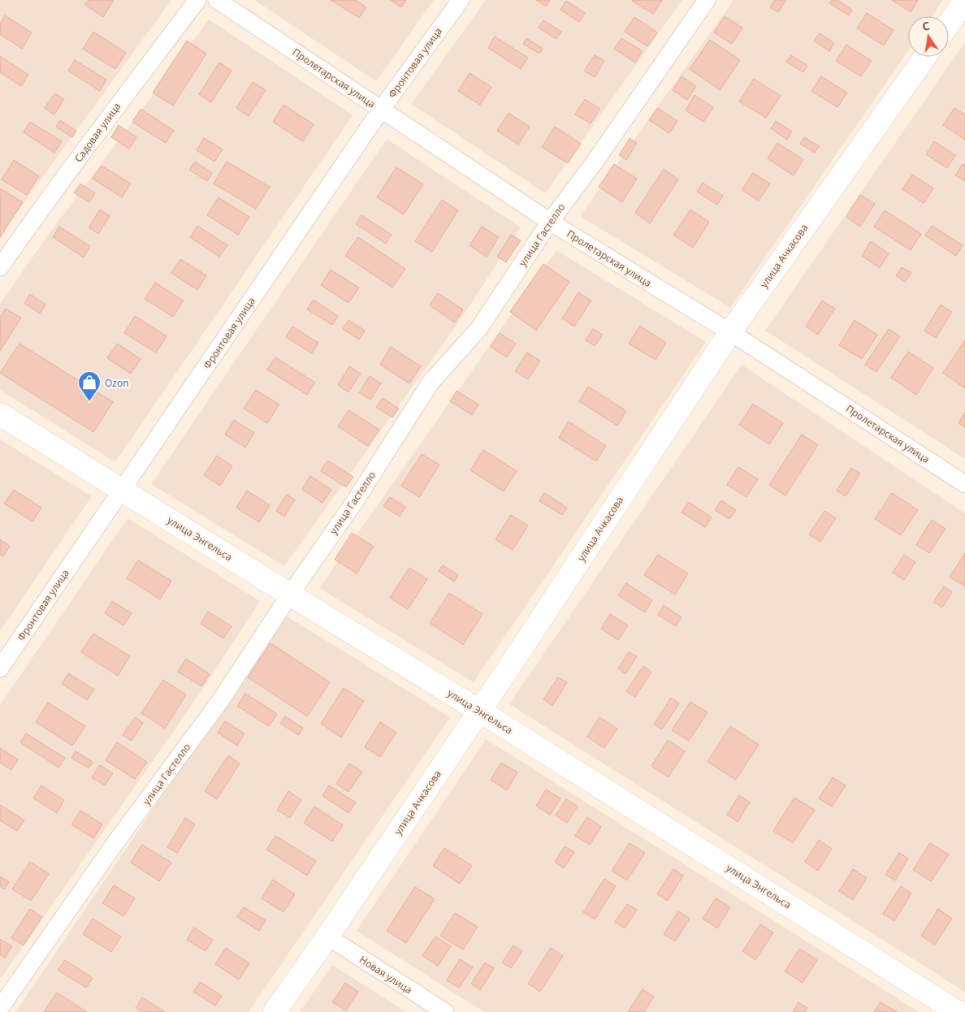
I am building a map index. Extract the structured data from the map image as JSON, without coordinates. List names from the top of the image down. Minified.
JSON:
{"streets":{"street":["Фронтовая улица","Пролетарская улица","Садовая улица","улица Гастелло","улица Ачкасова","улица Энгельса","Новая улица"]},"crossings":[["Фронтовая улица","Пролетарская улица"],["Фронтовая улица","улица Энгельса"],["Пролетарская улица","улица Гастелло"],["Пролетарская улица","улица Ачкасова"],["улица Гастелло","улица Энгельса"],["улица Ачкасова","улица Энгельса"],["улица Ачкасова","Новая улица"]],"places":{"shop":["Ozon"]},"north":"top"}
